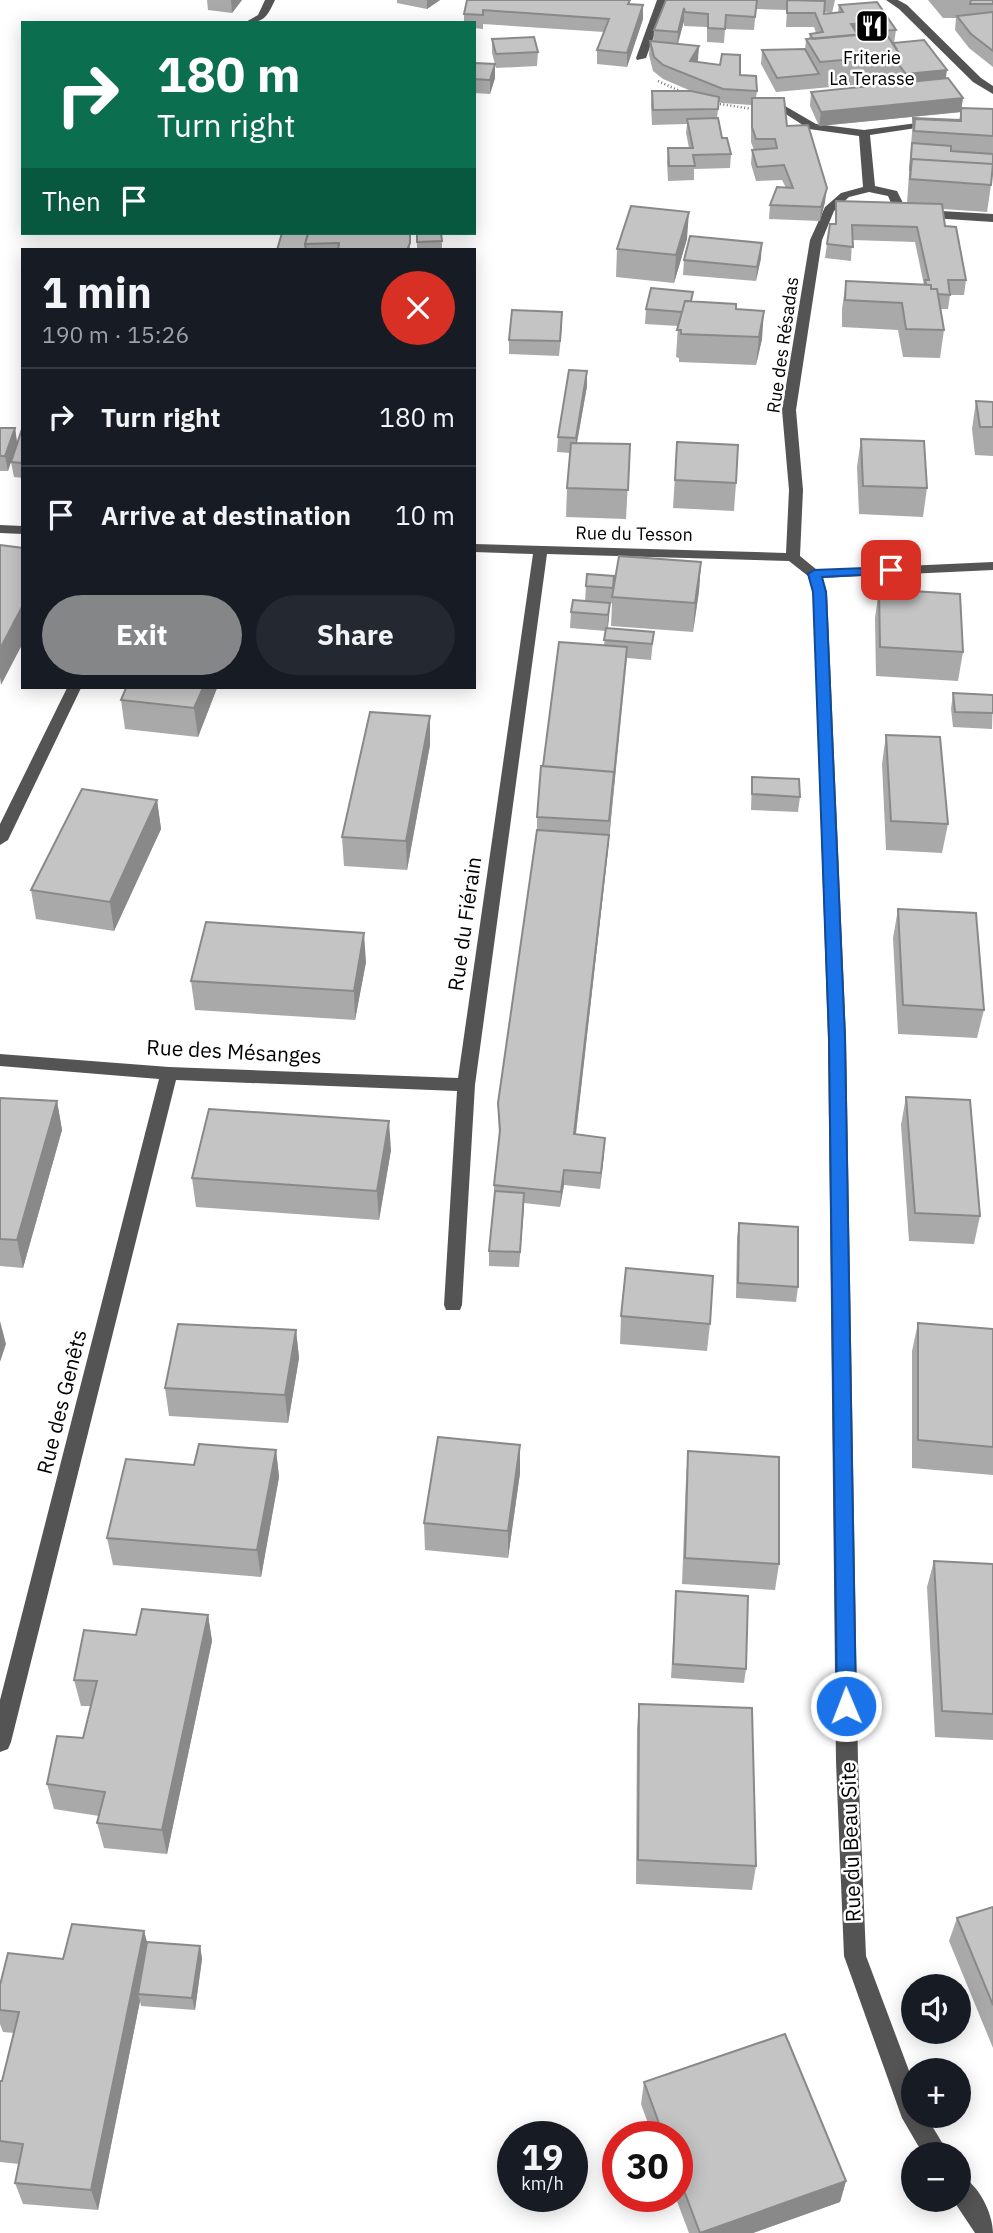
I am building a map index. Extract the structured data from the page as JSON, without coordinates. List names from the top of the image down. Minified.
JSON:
{"streets":{"street":["Rue des Résadas","Rue du Tesson","Rue du Fiérain","Rue des Mésanges","Rue des Genêts","Rue du Beau Site"]},"crossings":[["Rue des Résadas","Rue du Tesson"],["Rue du Tesson","Rue du Fiérain"],["Rue du Fiérain","Rue des Mésanges"],["Rue des Mésanges","Rue des Genêts"]],"places":{"restaurant":["Friterie La Terasse"]},"page":{"turn":["180 m","Turn right"],"then":"Then","heading":["1 min","190 m · 15:26"],"list":[{"name":"Turn right","value":"180 m"},{"name":"Arrive at destination","value":"10 m"}],"buttons":["Exit","Share"],"map_buttons":["+","−"],"speed":"19 km/h","limit":"30"}}
